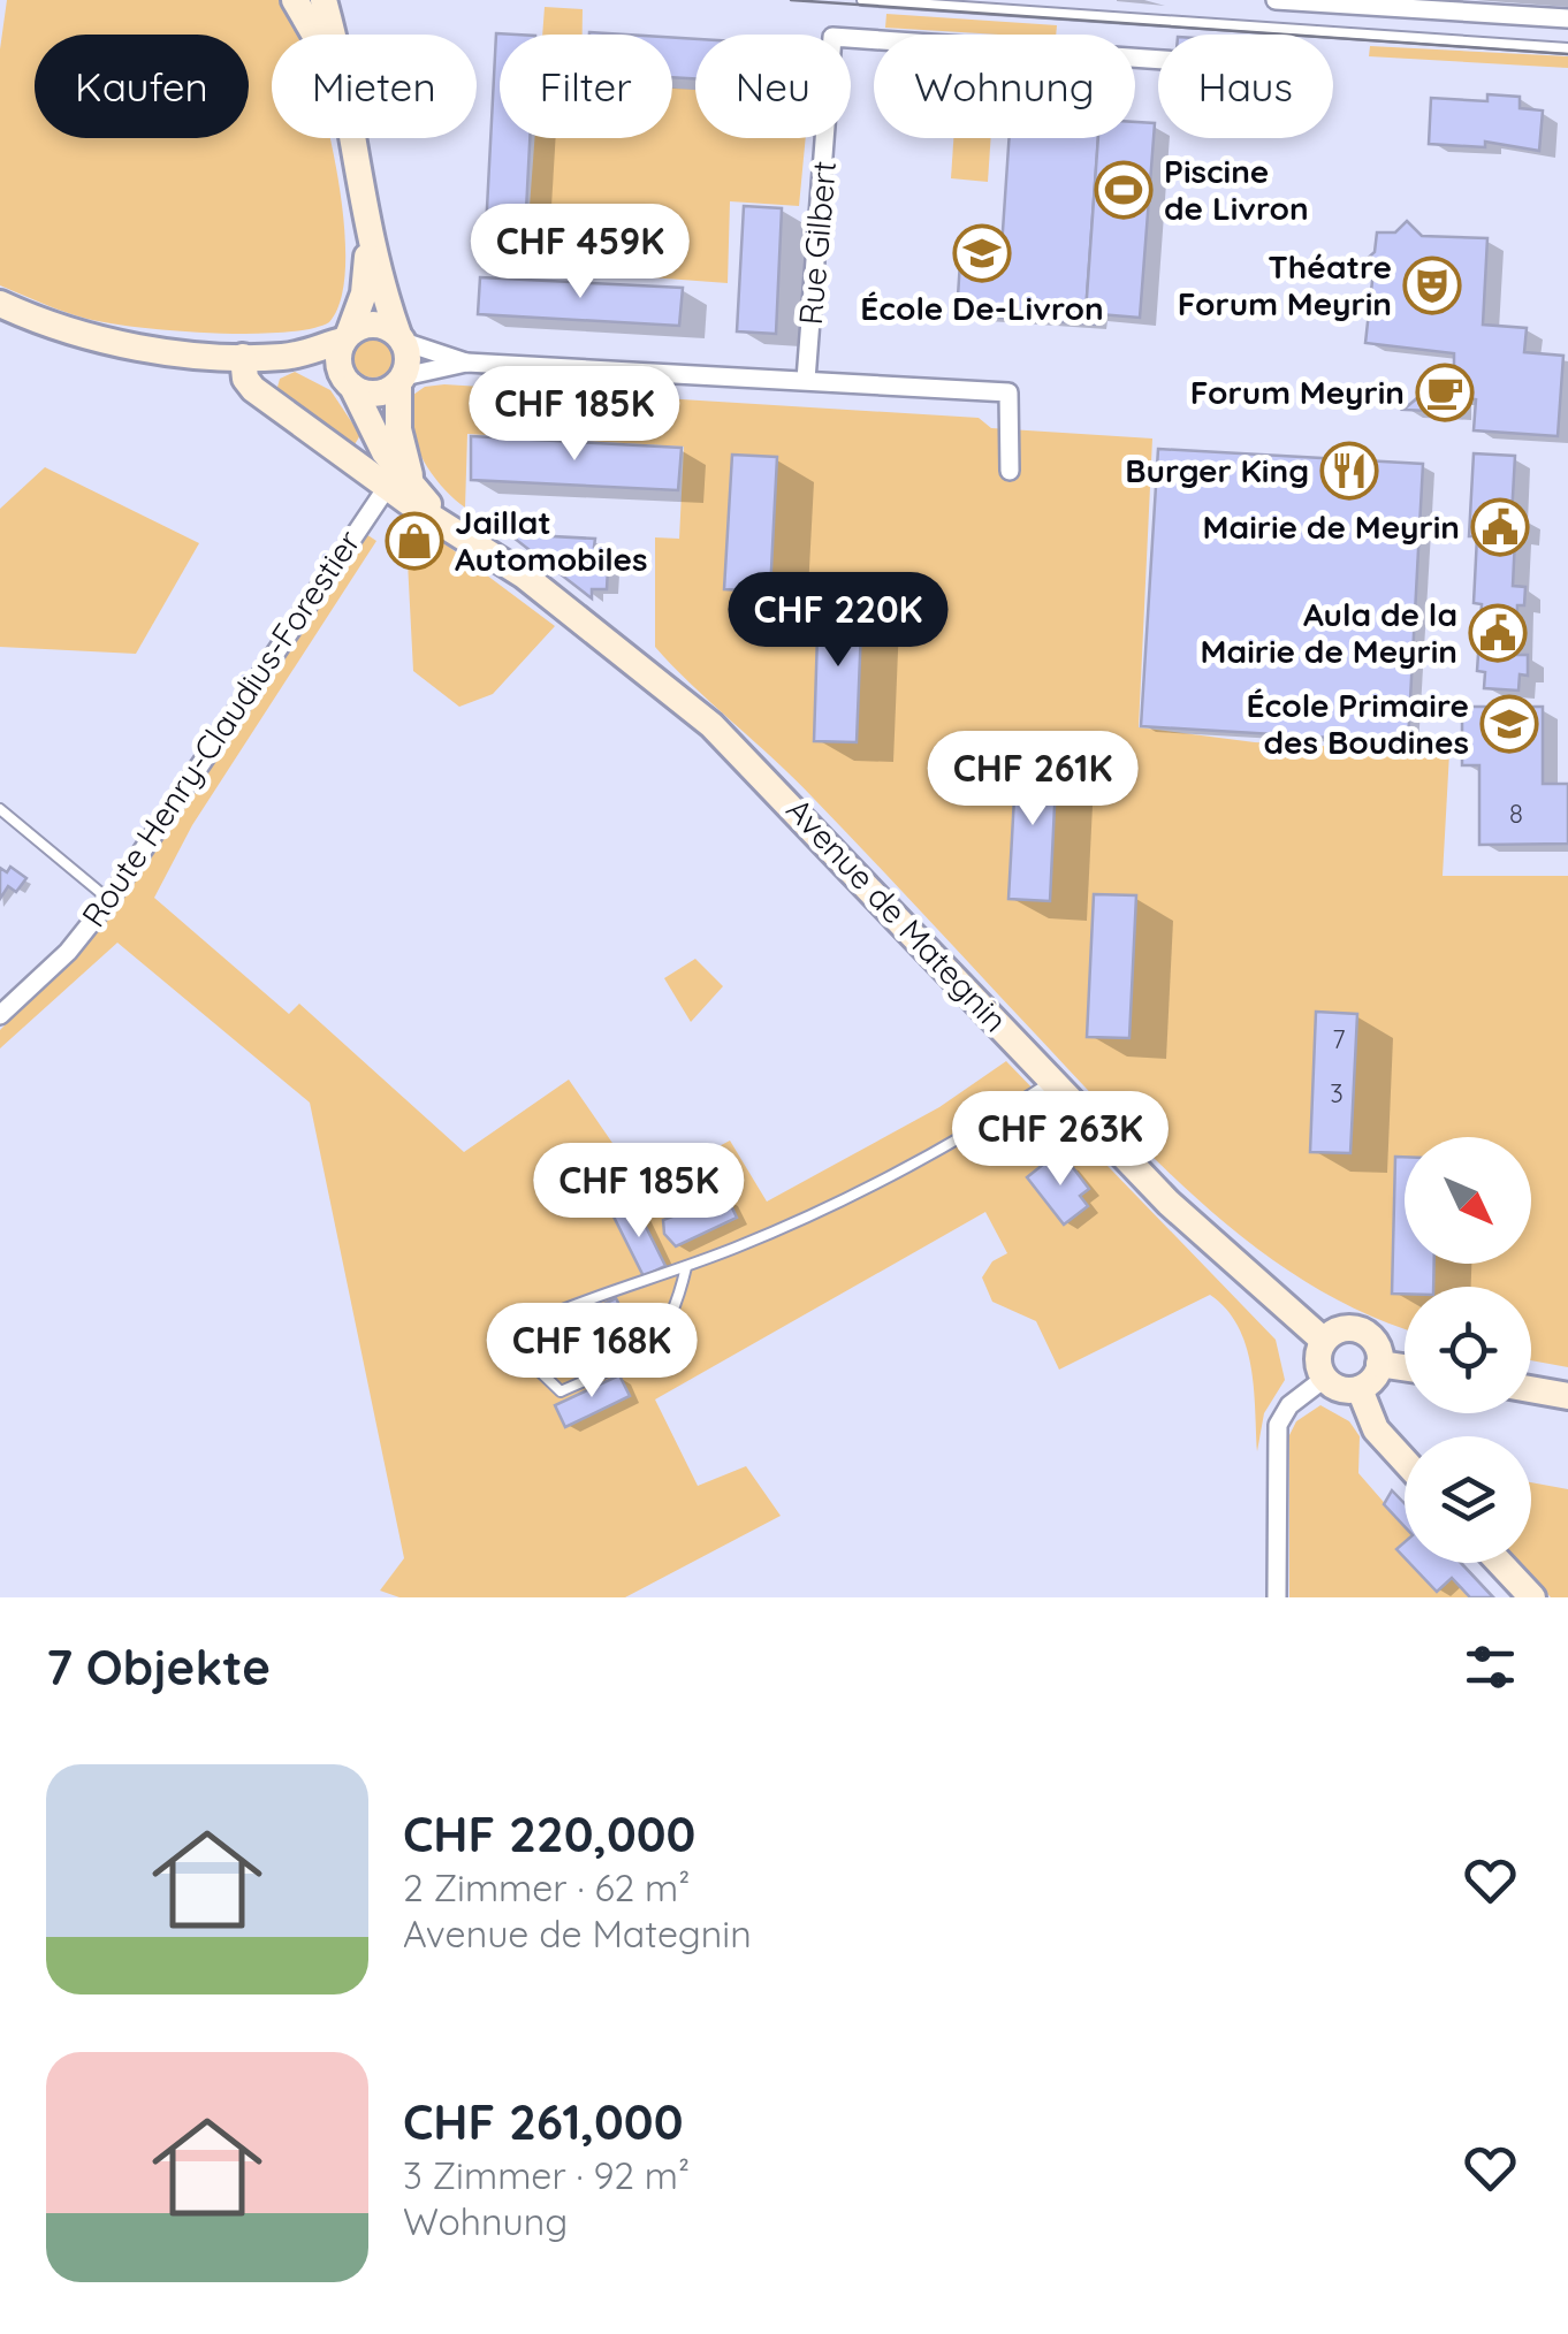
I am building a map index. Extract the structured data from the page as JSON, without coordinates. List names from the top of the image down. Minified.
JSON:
{"streets":{"main road":["Avenue de Mategnin"],"street":["Rue Gilbert","Route Henry-Claudius-Forestier"]},"crossings":[["Route Henry-Claudius-Forestier","Avenue de Mategnin"]],"places":{"sports":["Piscine de Livron"],"school or university":["École De-Livron","École Primaire des Boudines"],"theatre":["Théatre Forum Meyrin"],"cafe":["Forum Meyrin"],"restaurant":["Burger King"],"public building":["Mairie de Meyrin","Aula de la Mairie de Meyrin"],"shop":["Jaillat Automobiles"]},"house_numbers":["8","7","3"],"north":"bottom right","page":{"chip":["Kaufen","Mieten","Filter","Neu","Wohnung","Haus"],"price":["CHF 459K","CHF 185K","CHF 220K","CHF 261K","CHF 263K","CHF 185K","CHF 168K"],"heading":"7 Objekte","list":[{"name":"CHF 220,000","note":"2 Zimmer · 62 m² · Avenue de Mategnin"},{"name":"CHF 261,000","note":"3 Zimmer · 92 m² · Wohnung"}]}}
